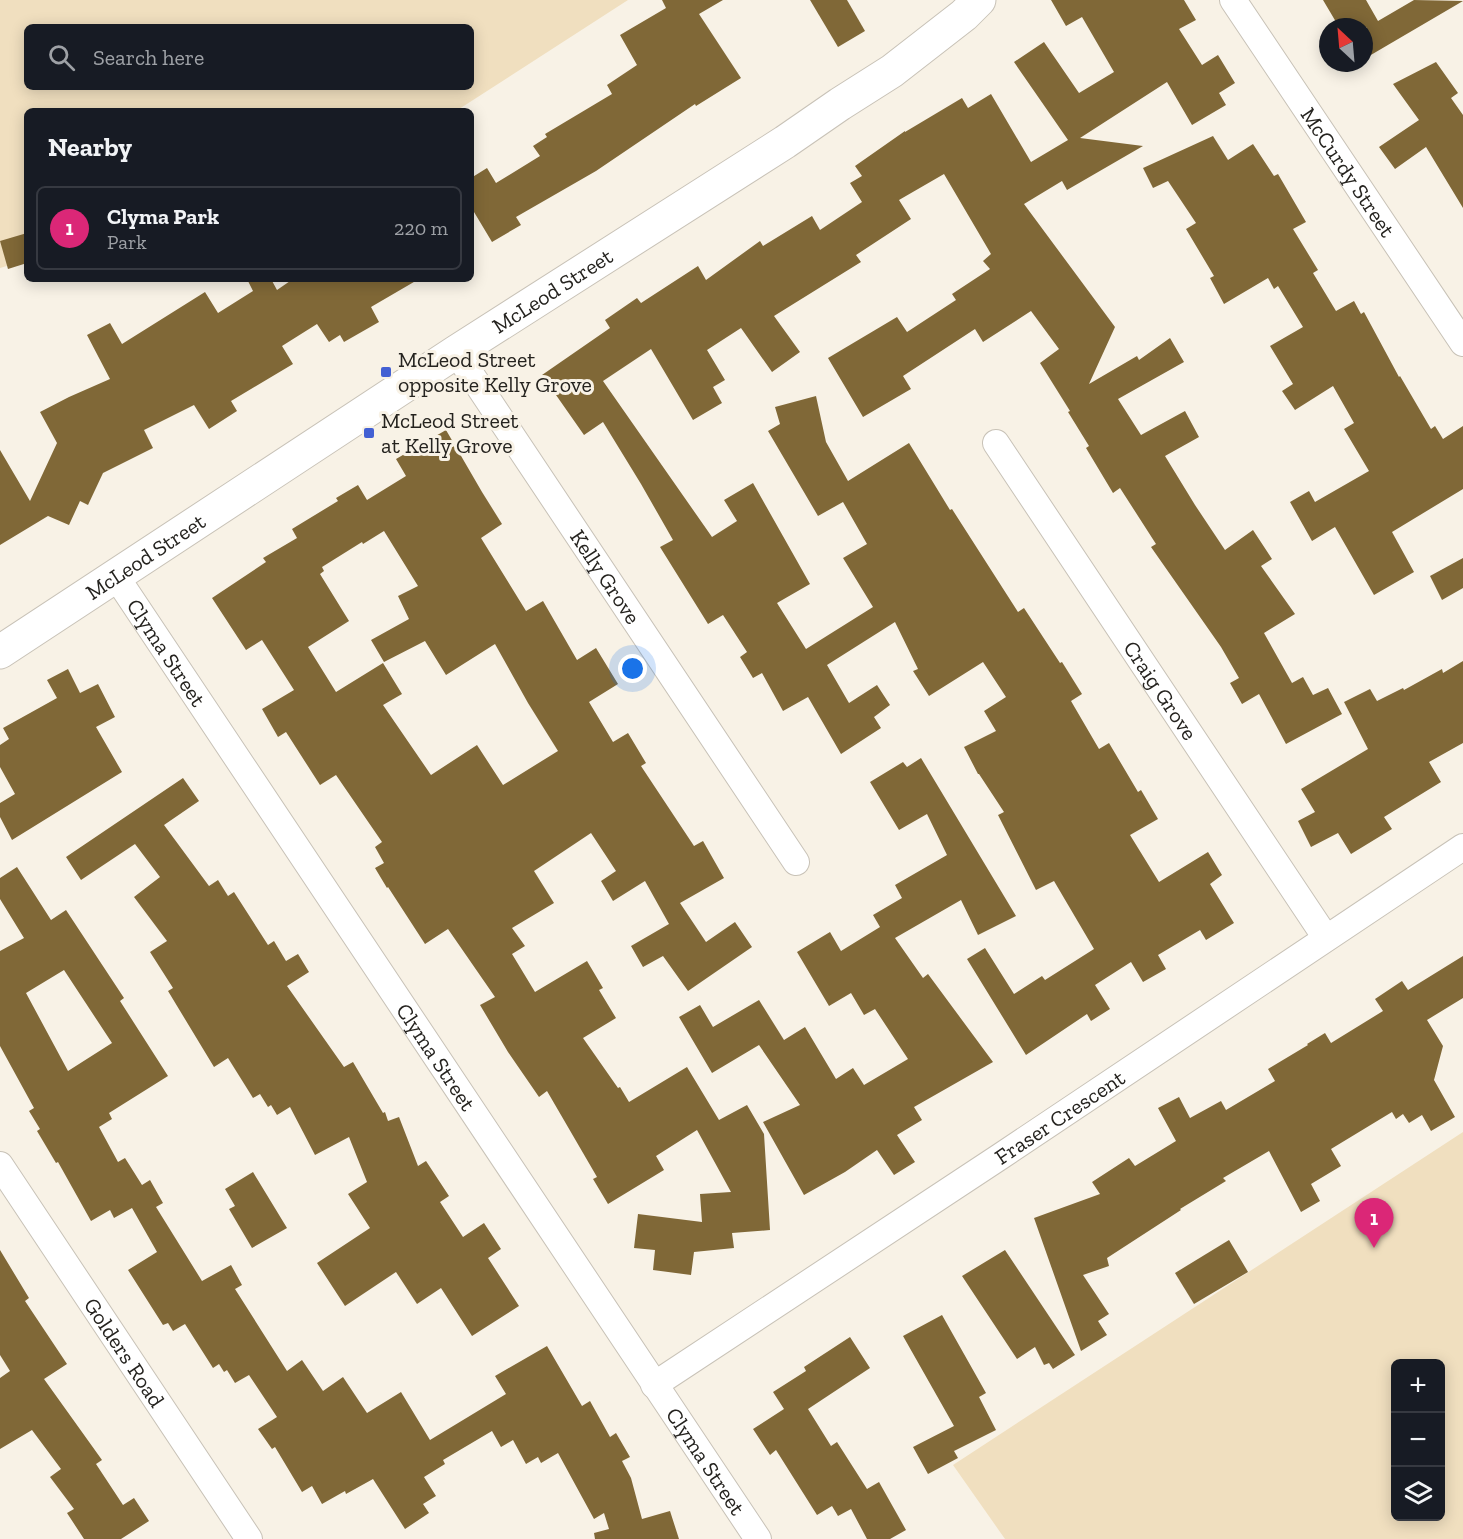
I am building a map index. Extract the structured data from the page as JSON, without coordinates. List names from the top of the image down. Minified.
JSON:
{"streets":{"street":["McCurdy Street","McLeod Street","Kelly Grove","Clyma Street","Craig Grove","Fraser Crescent","Golders Road"]},"crossings":[["McLeod Street","Kelly Grove"],["McLeod Street","Clyma Street"],["Clyma Street","Fraser Crescent"],["Craig Grove","Fraser Crescent"]],"places":{"transit":["McLeod Street opposite Kelly Grove","McLeod Street at Kelly Grove"]},"north":"top left","page":{"search":"Search here","heading":"Nearby","list":[{"mark":"1","name":"Clyma Park","note":"Park","value":"220 m"}],"pins":"1","map_buttons":["+","−"]}}
